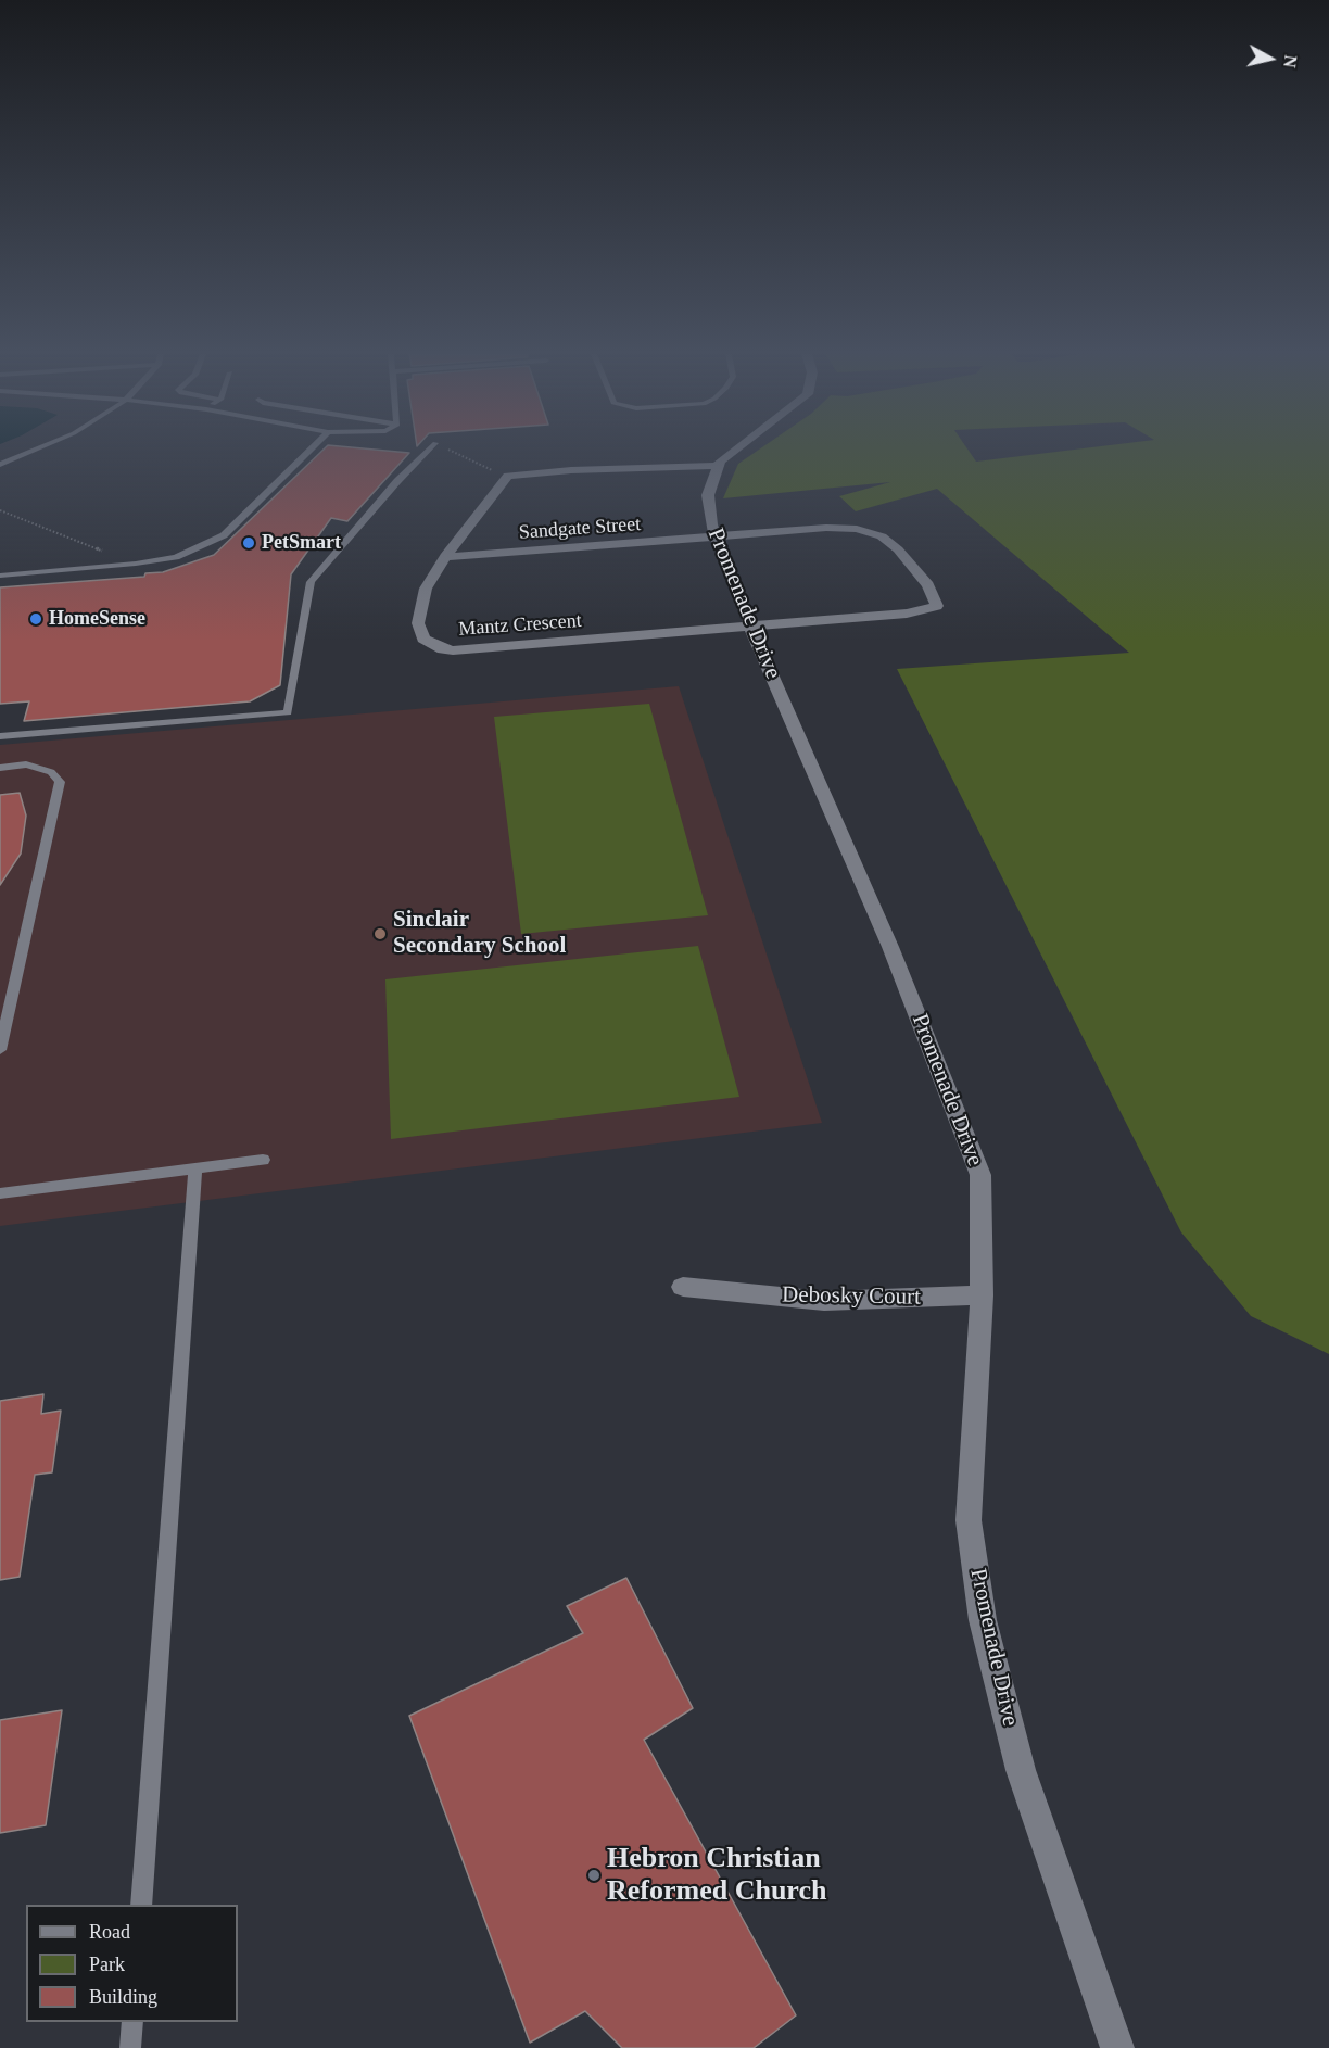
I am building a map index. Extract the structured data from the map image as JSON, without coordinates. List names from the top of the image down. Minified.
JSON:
{"streets":{"street":["Sandgate Street","Promenade Drive","Mantz Crescent","Debosky Court"]},"crossings":[["Sandgate Street","Promenade Drive"],["Sandgate Street","Mantz Crescent"],["Promenade Drive","Mantz Crescent"],["Promenade Drive","Debosky Court"]],"places":["PetSmart","HomeSense","Sinclair Secondary School","Hebron Christian Reformed Church"],"legend":["Road","Park","Building"],"north":"right"}
